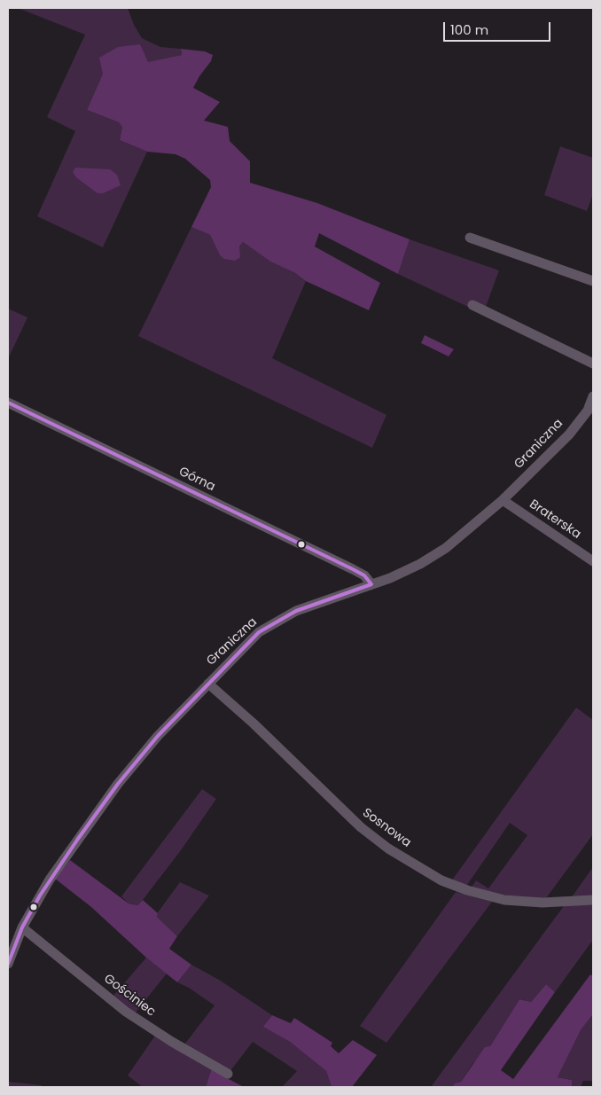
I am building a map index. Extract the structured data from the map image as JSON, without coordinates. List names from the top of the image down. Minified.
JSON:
{"streets":{"street":["Graniczna","Górna","Braterska","Sosnowa","Gościniec"]},"crossings":[["Graniczna","Górna"],["Graniczna","Braterska"],["Graniczna","Sosnowa"],["Graniczna","Gościniec"]],"scale_bar":"100 m"}
